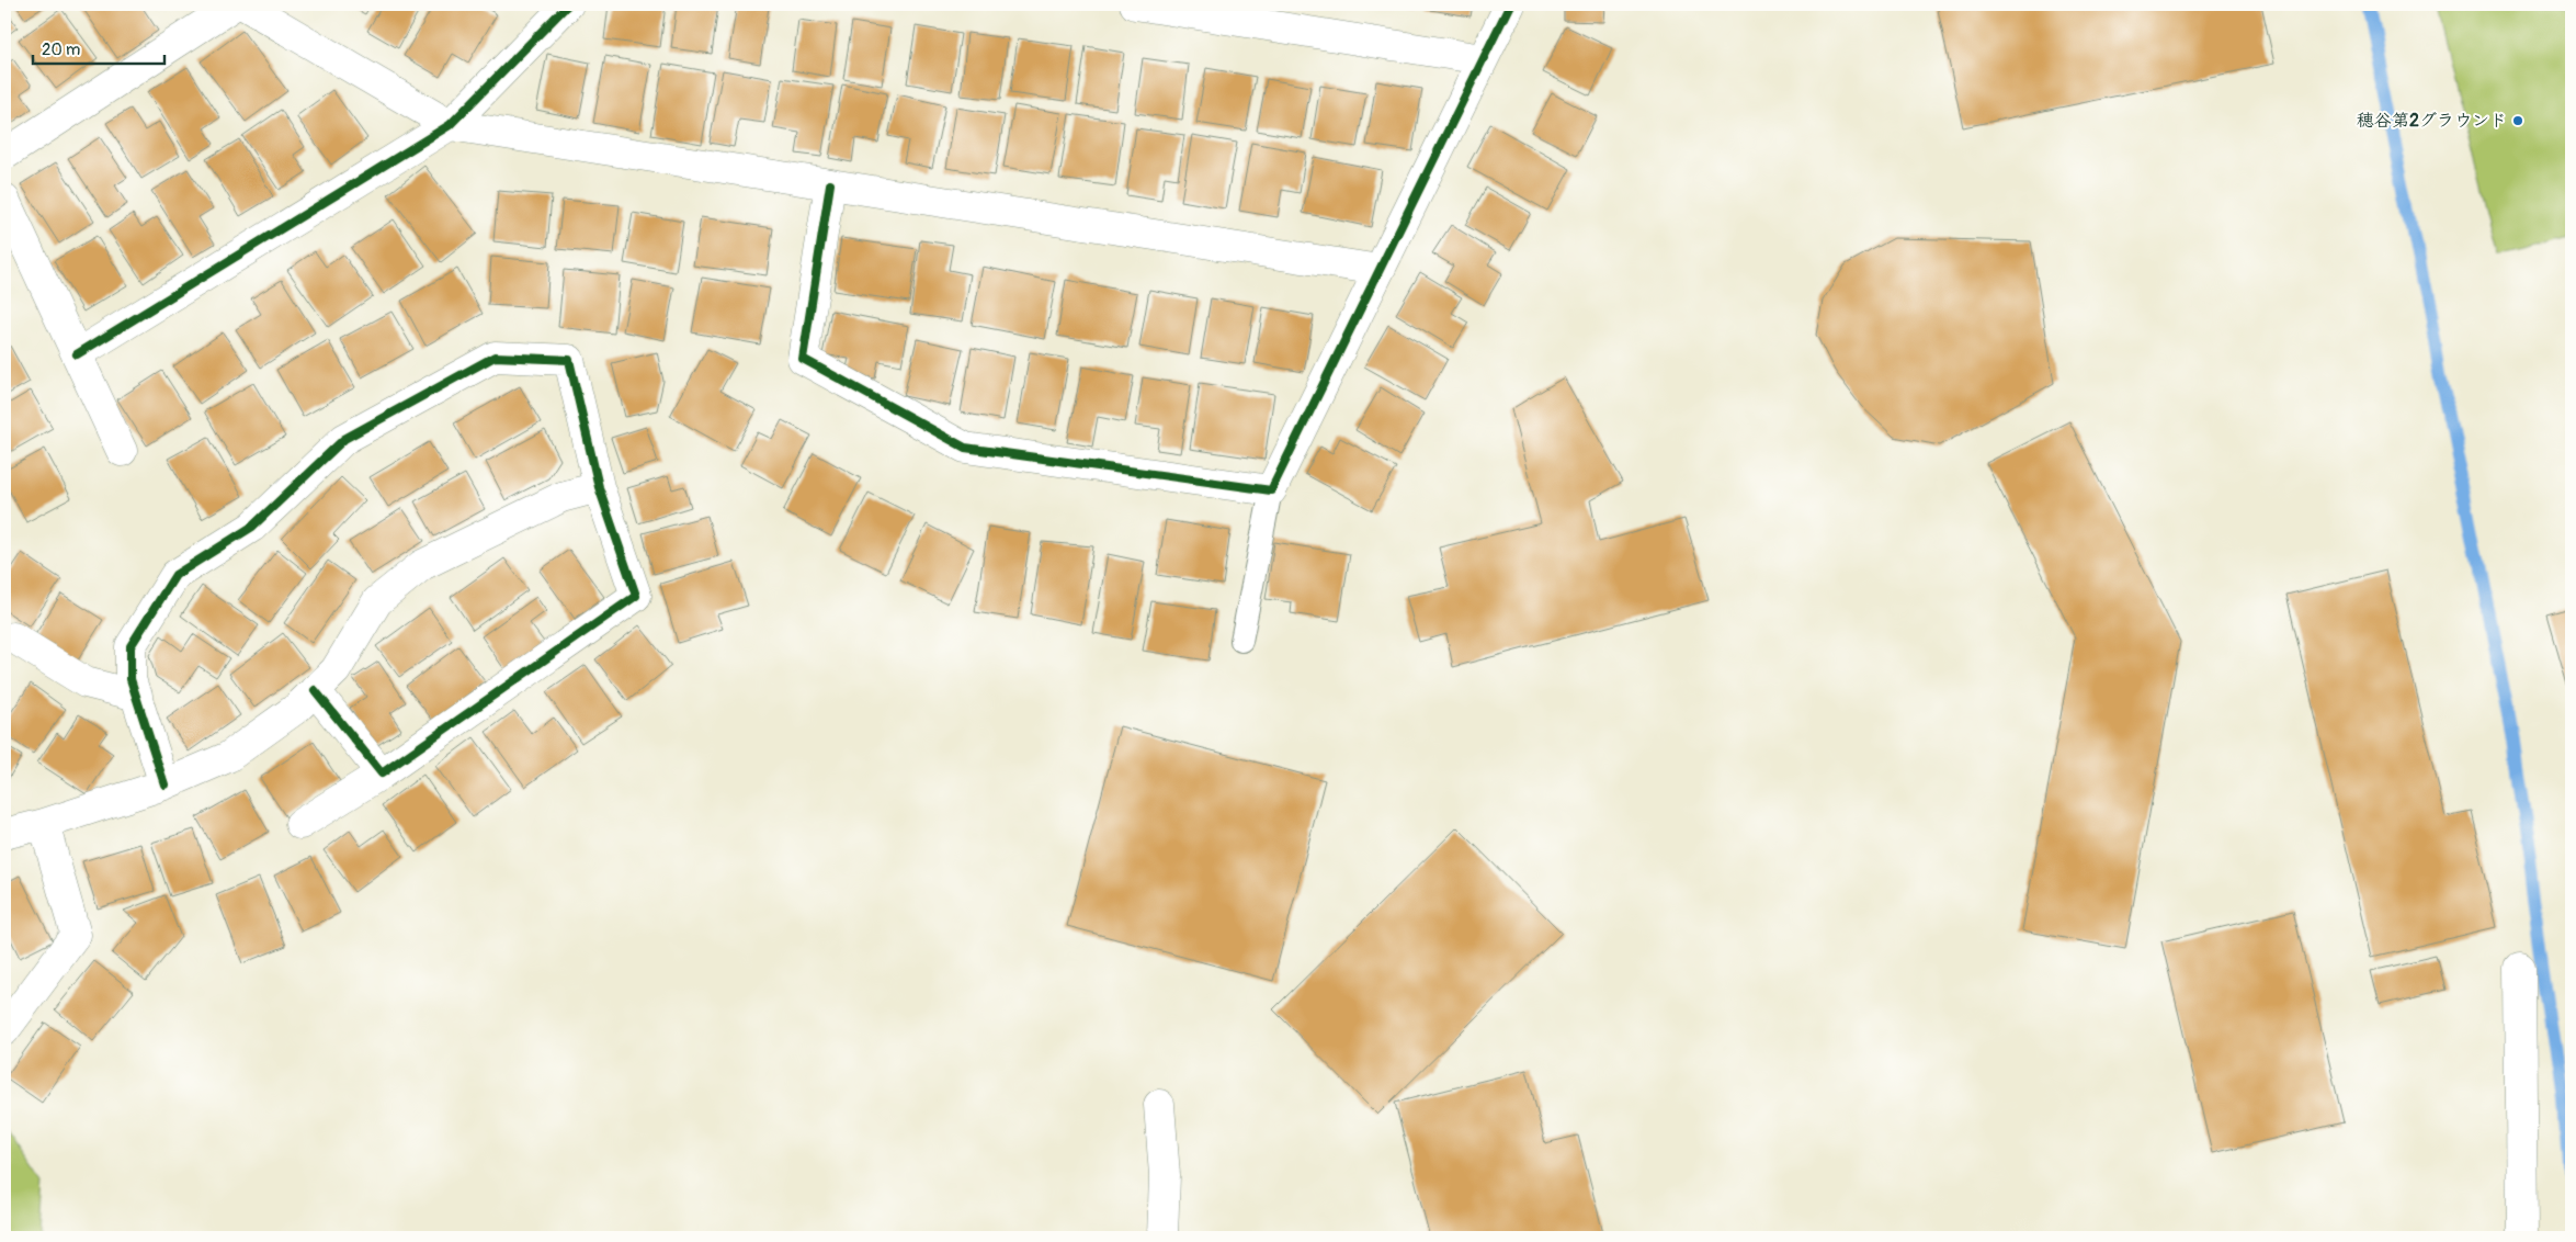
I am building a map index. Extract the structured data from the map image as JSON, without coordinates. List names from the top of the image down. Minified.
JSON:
{"places":["穂谷第2グラウンド"],"scale_bar":"20 m"}
